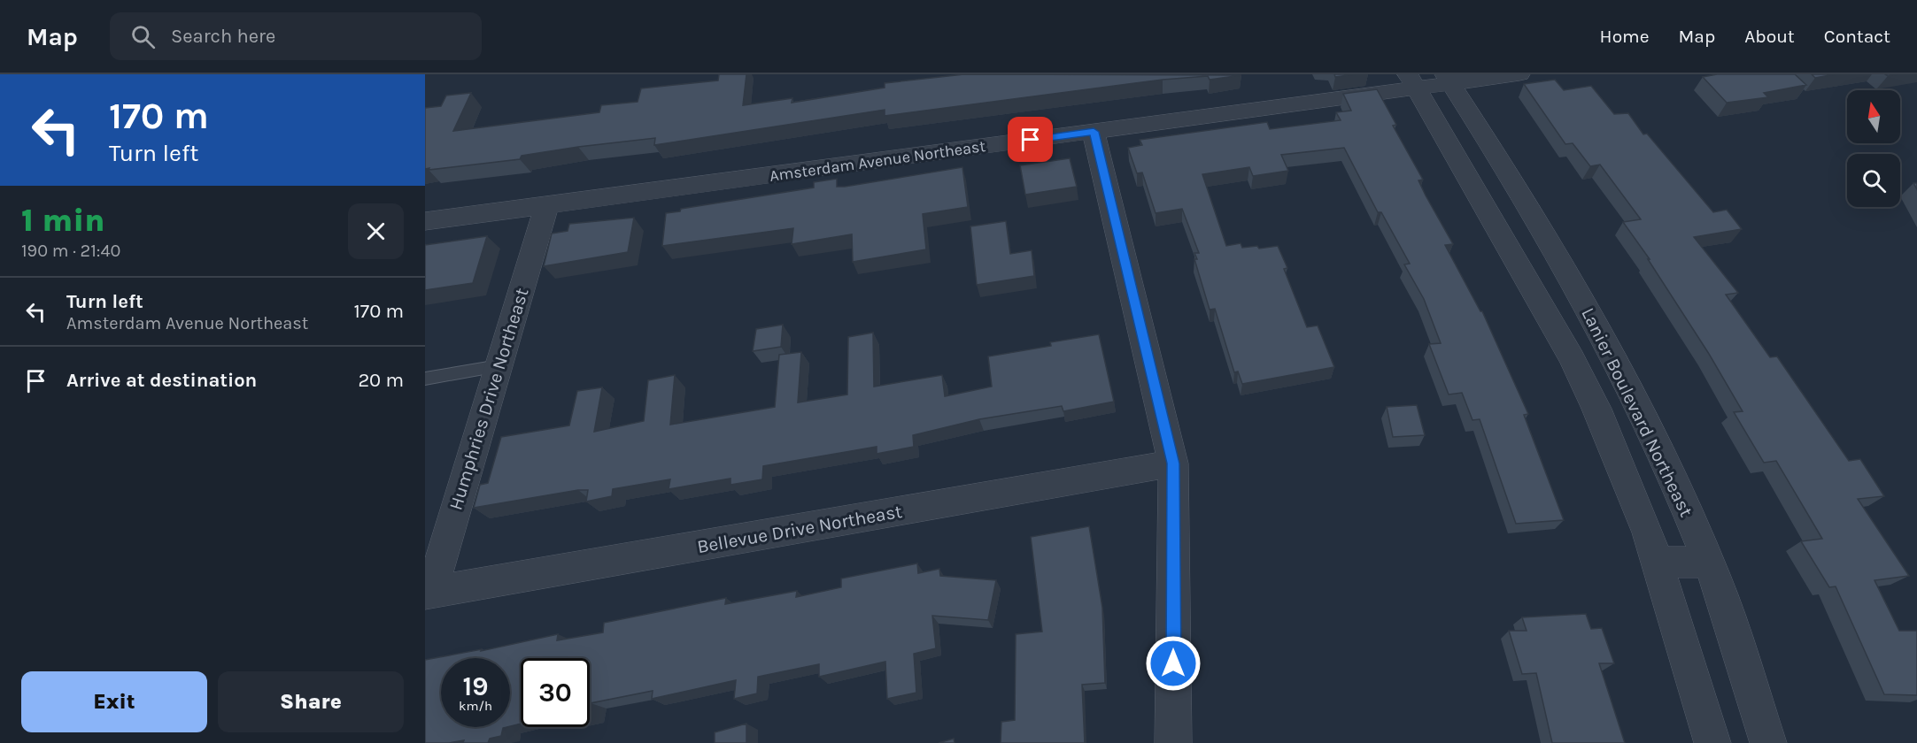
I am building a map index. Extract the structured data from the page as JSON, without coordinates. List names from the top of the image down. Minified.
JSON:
{"streets":{"street":["Amsterdam Avenue Northeast","Humphries Drive Northeast","Lanier Boulevard Northeast","Bellevue Drive Northeast"]},"crossings":[["Amsterdam Avenue Northeast","Humphries Drive Northeast"],["Amsterdam Avenue Northeast","Lanier Boulevard Northeast"],["Humphries Drive Northeast","Bellevue Drive Northeast"]],"north":"top","page":{"header":"Map","search":"Search here","nav":["Home","Map","About","Contact"],"turn":["170 m","Turn left"],"heading":["1 min","190 m · 21:40"],"list":[{"name":"Turn left","note":"Amsterdam Avenue Northeast","value":"170 m"},{"name":"Arrive at destination","value":"20 m"}],"speed":"19 km/h","limit":"30","buttons":["Exit","Share"]}}
